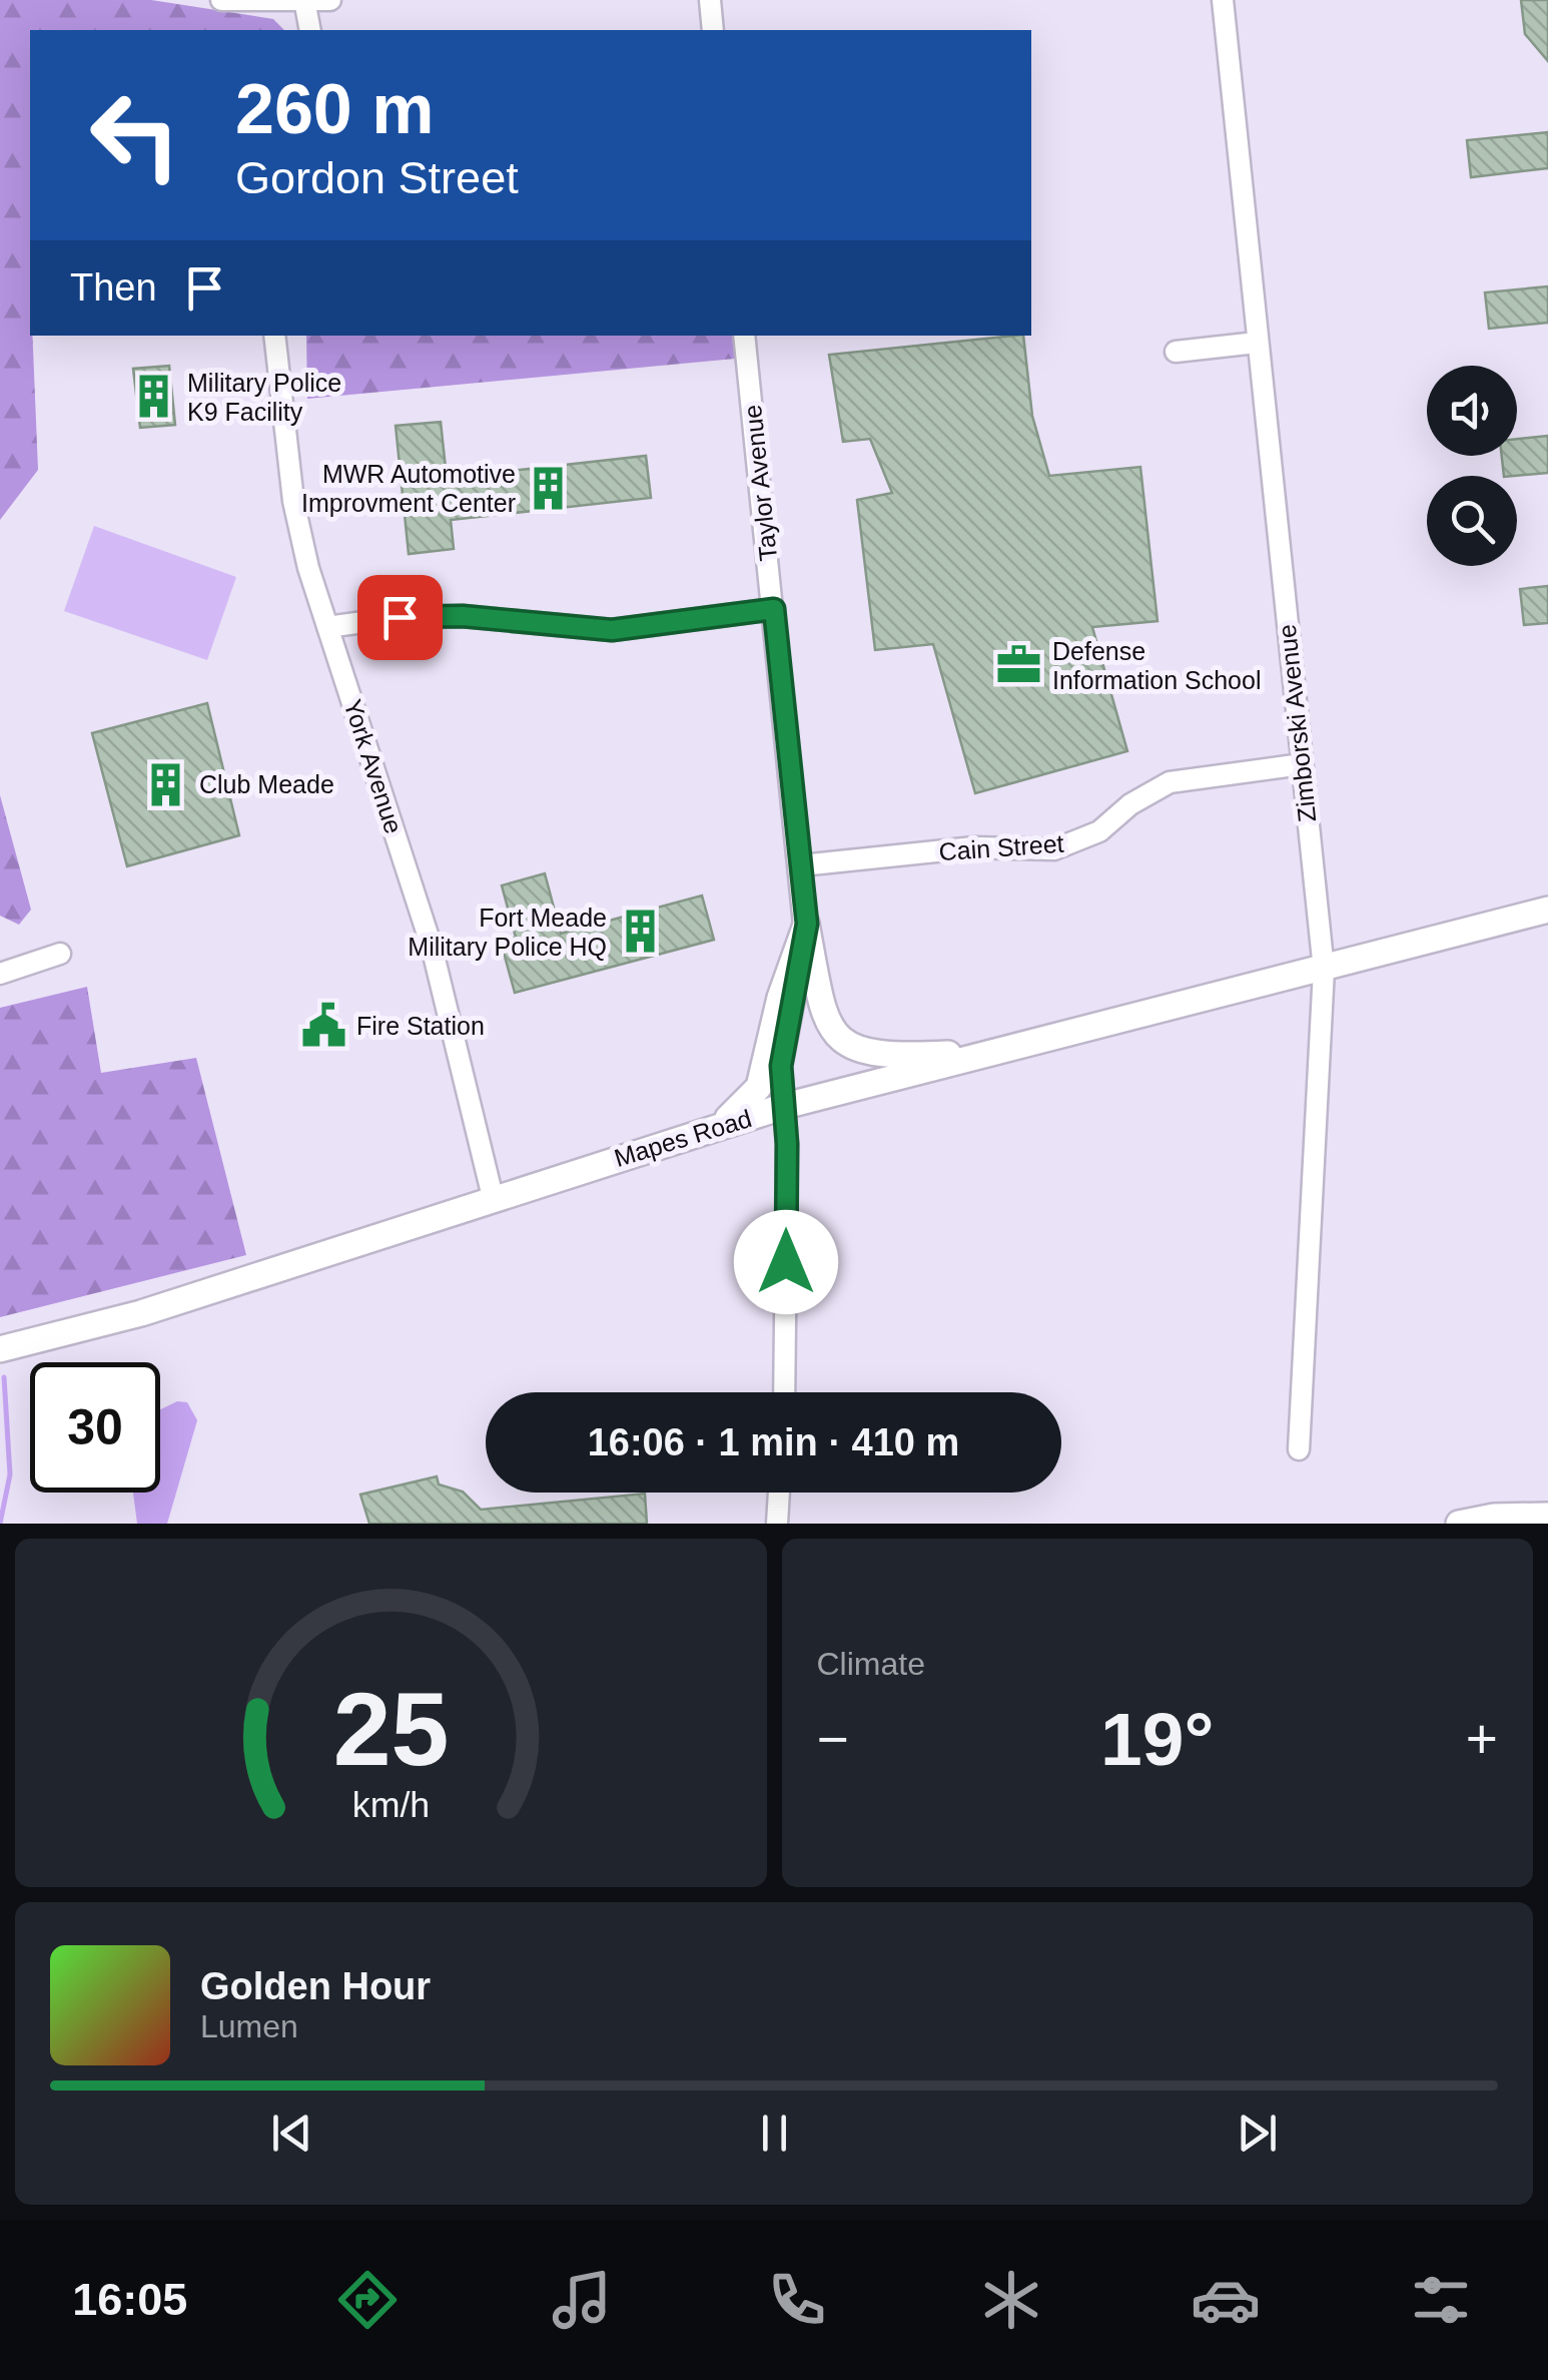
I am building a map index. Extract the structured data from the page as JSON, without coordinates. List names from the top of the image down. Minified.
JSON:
{"streets":{"street":["Taylor Avenue","Zimborski Avenue","York Avenue","Cain Street","Mapes Road"]},"crossings":[["Taylor Avenue","Cain Street"],["Taylor Avenue","Mapes Road"],["Zimborski Avenue","Cain Street"],["Zimborski Avenue","Mapes Road"],["York Avenue","Mapes Road"]],"places":{"building":["Military Police K9 Facility","MWR Automotive Improvment Center","Club Meade","Fort Meade Military Police HQ"],"office":["Defense Information School"],"public building":["Fire Station"]},"page":{"turn":["260 m","Gordon Street"],"then":"Then","limit":"30","trip":"16:06 · 1 min · 410 m","tile":"Climate","heat":["−","19°","+"],"song":["Golden Hour","Lumen"],"tabs":"16:05","gauge":["25","km/h"]}}
